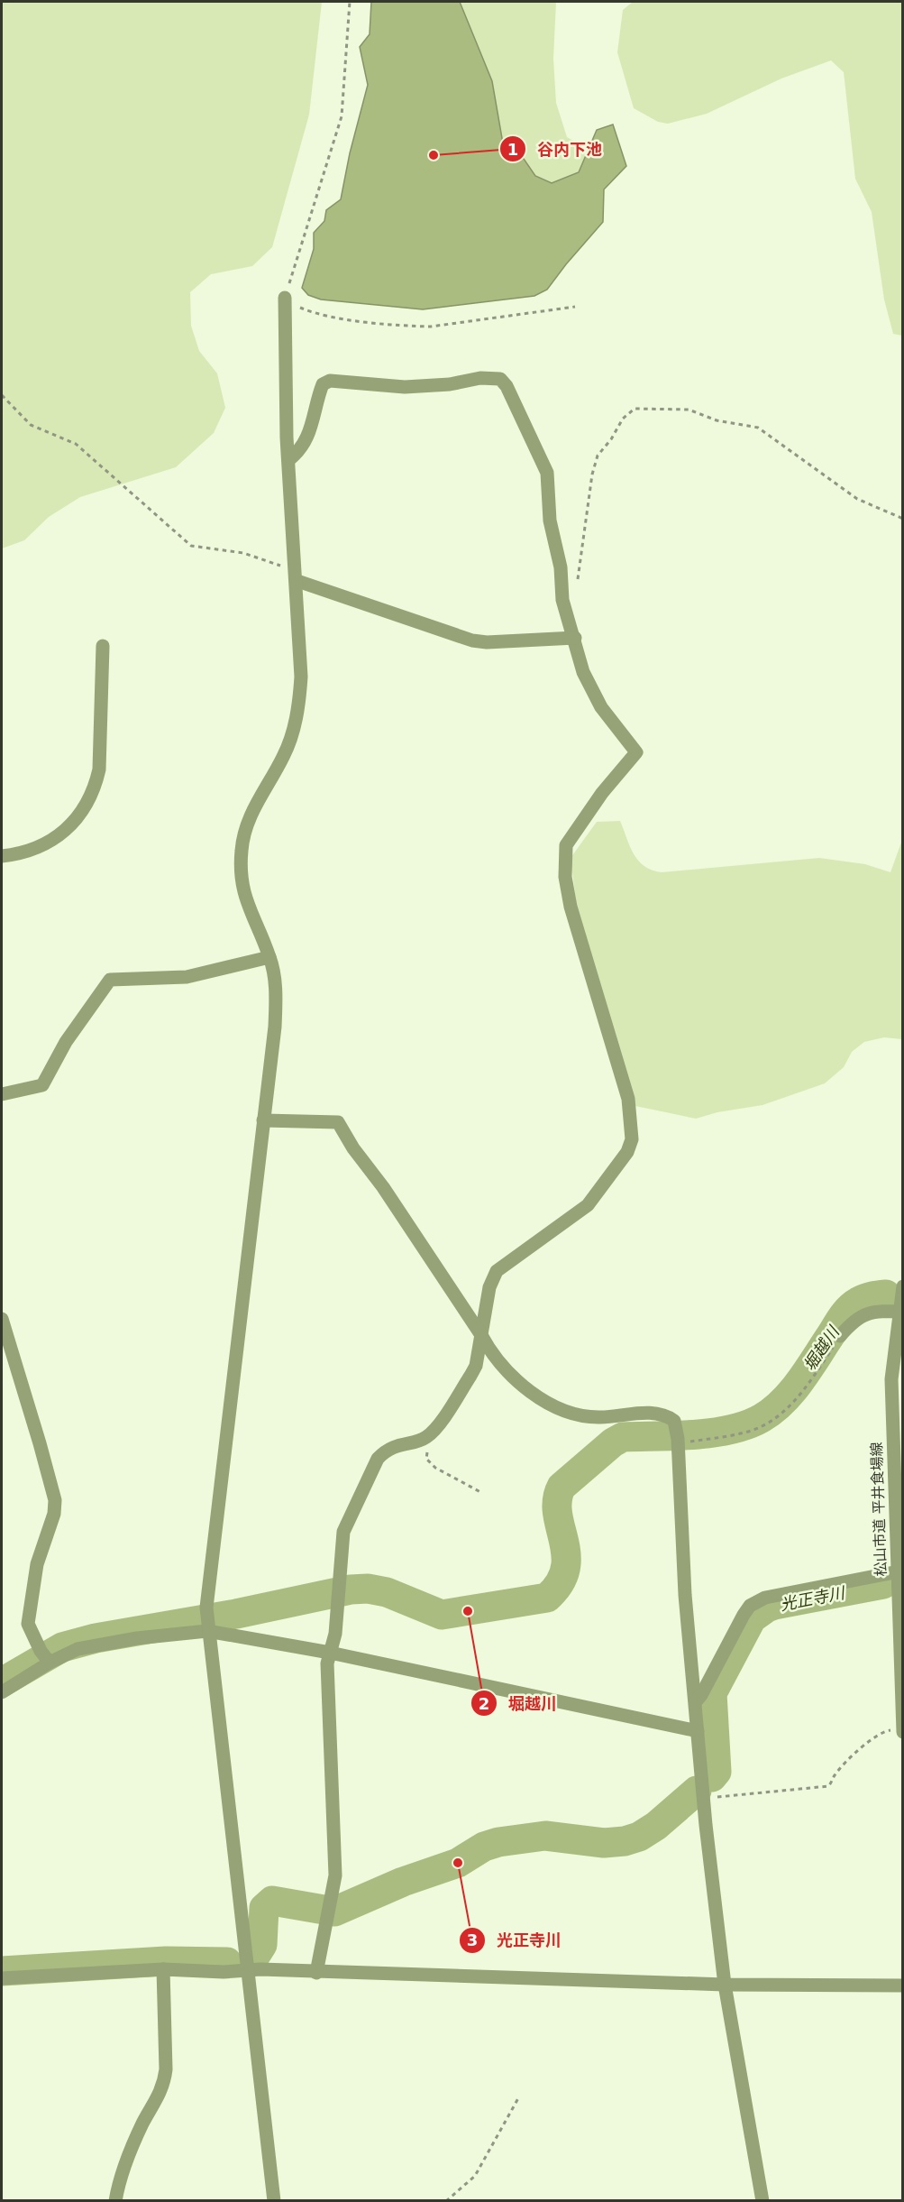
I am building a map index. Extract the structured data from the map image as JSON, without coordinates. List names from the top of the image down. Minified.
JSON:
{"streets":{"street":["松山市道 平井食場線"]},"water":["堀越川","光正寺川"],"places":["谷内下池","堀越川","光正寺川"]}
